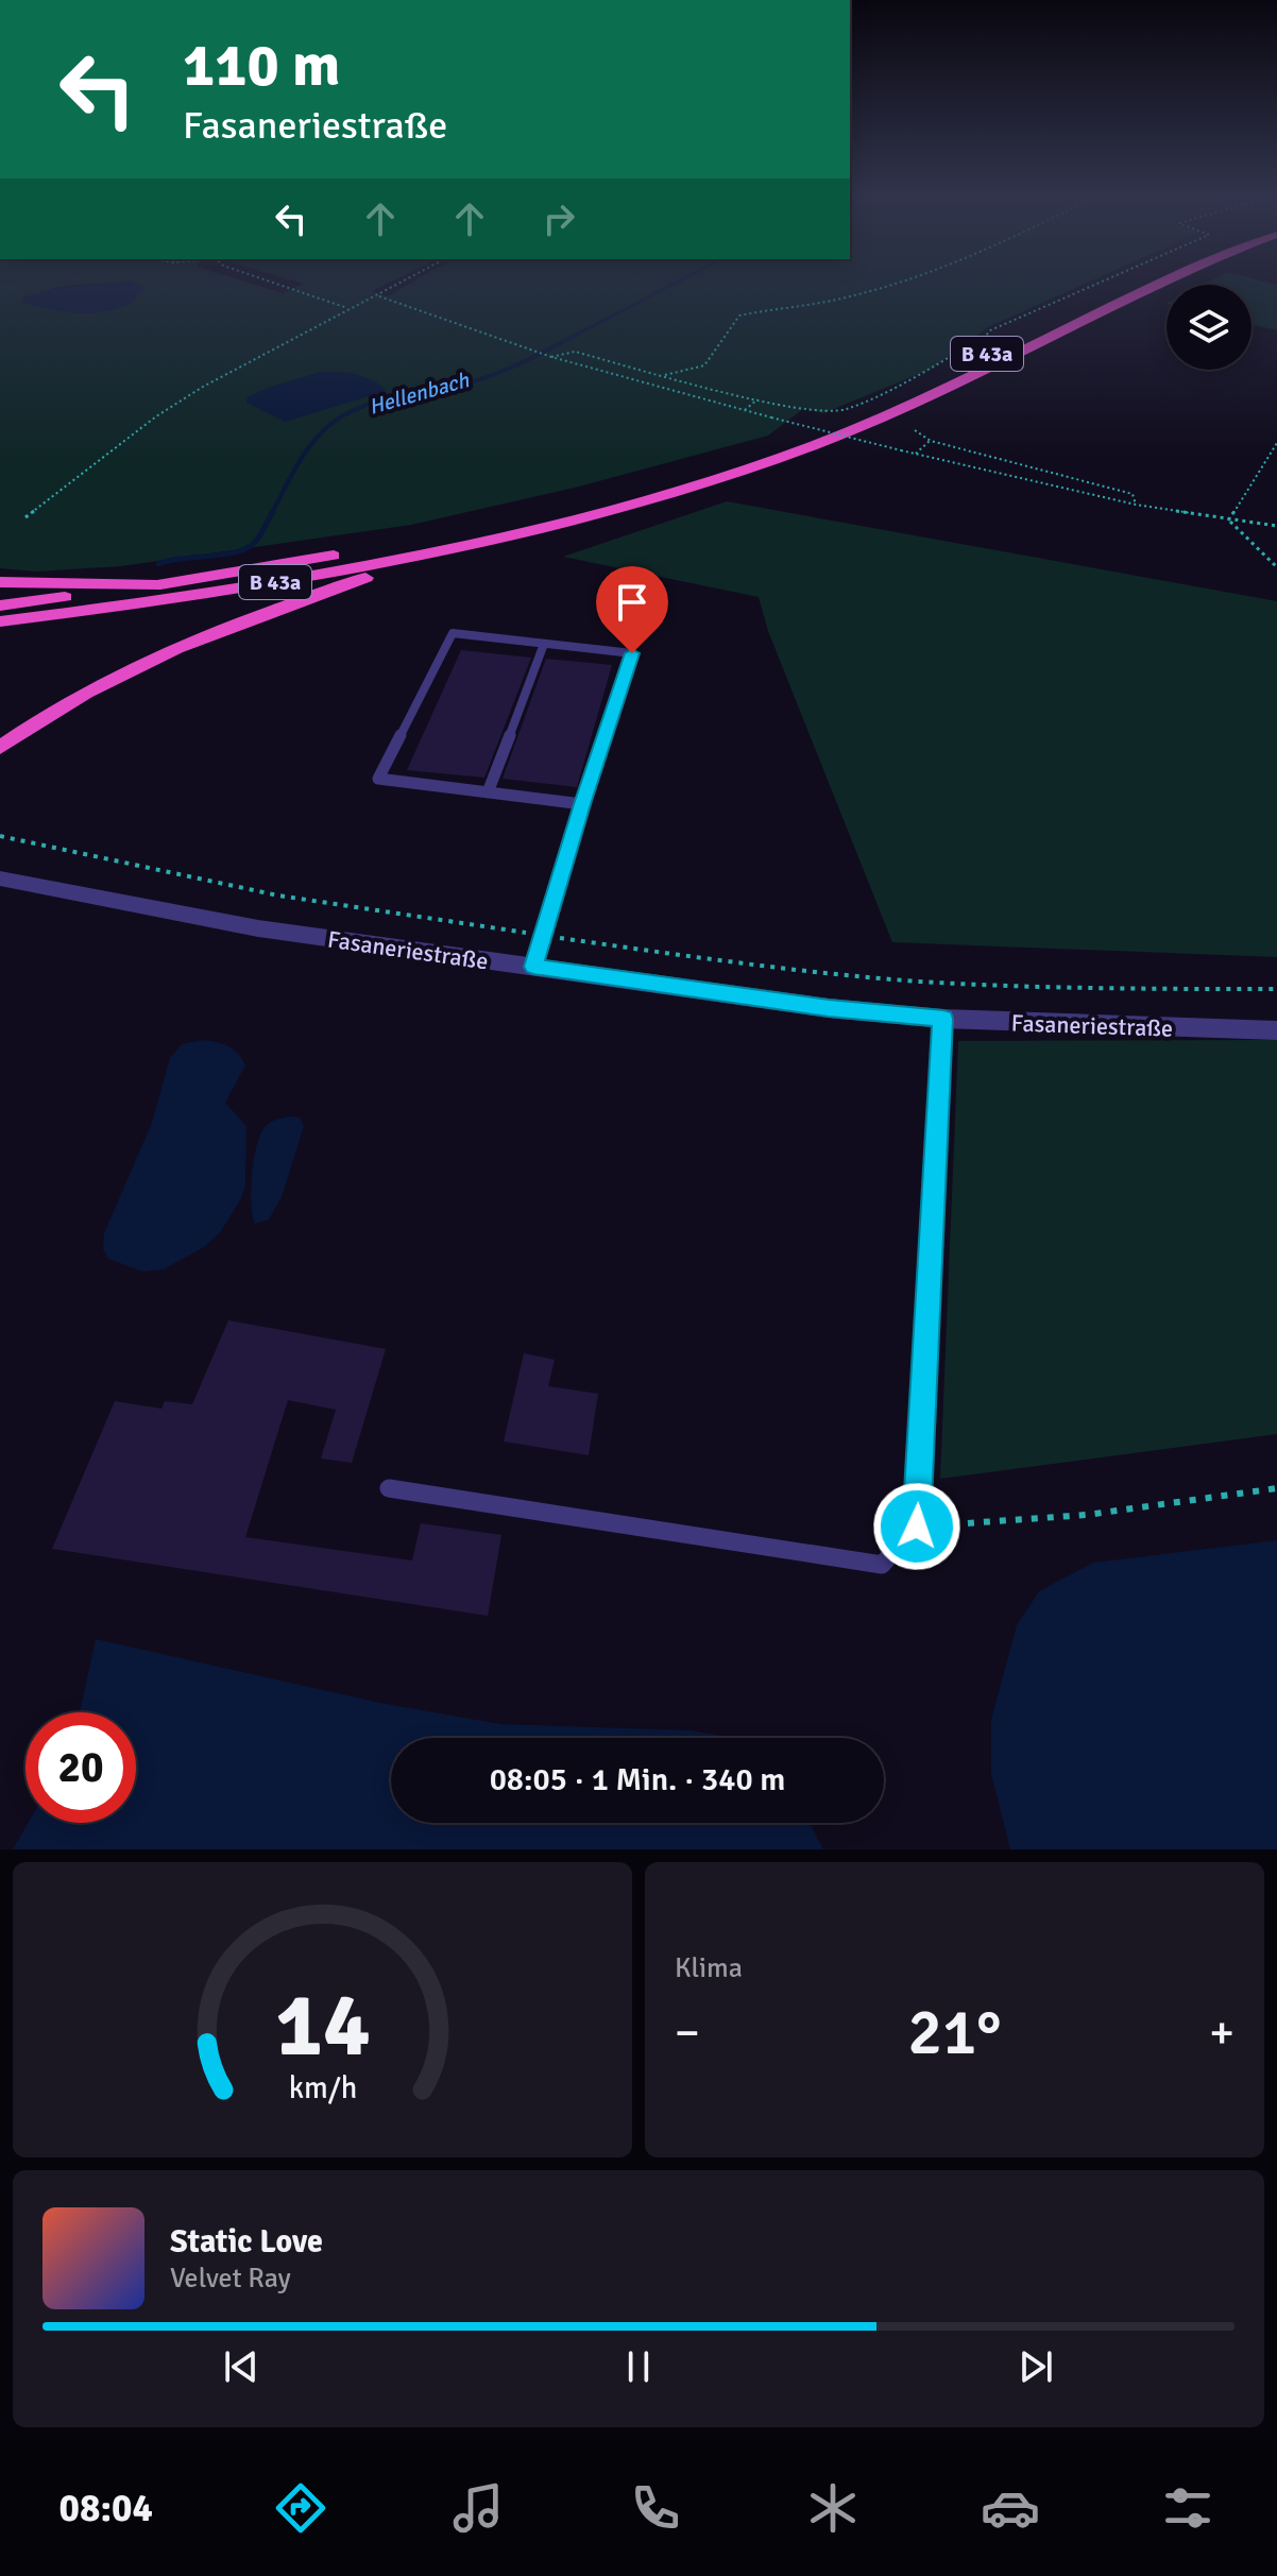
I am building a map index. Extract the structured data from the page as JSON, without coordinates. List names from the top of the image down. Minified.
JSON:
{"streets":{"highway":["B 43a"],"street":["Fasaneriestraße"]},"water":["Hellenbach"],"page":{"turn":["110 m","Fasaneriestraße"],"limit":"20","trip":"08:05 · 1 Min. · 340 m","tile":"Klima","heat":["−","21°","+"],"song":["Static Love","Velvet Ray"],"tabs":"08:04","gauge":["14","km/h"]}}
